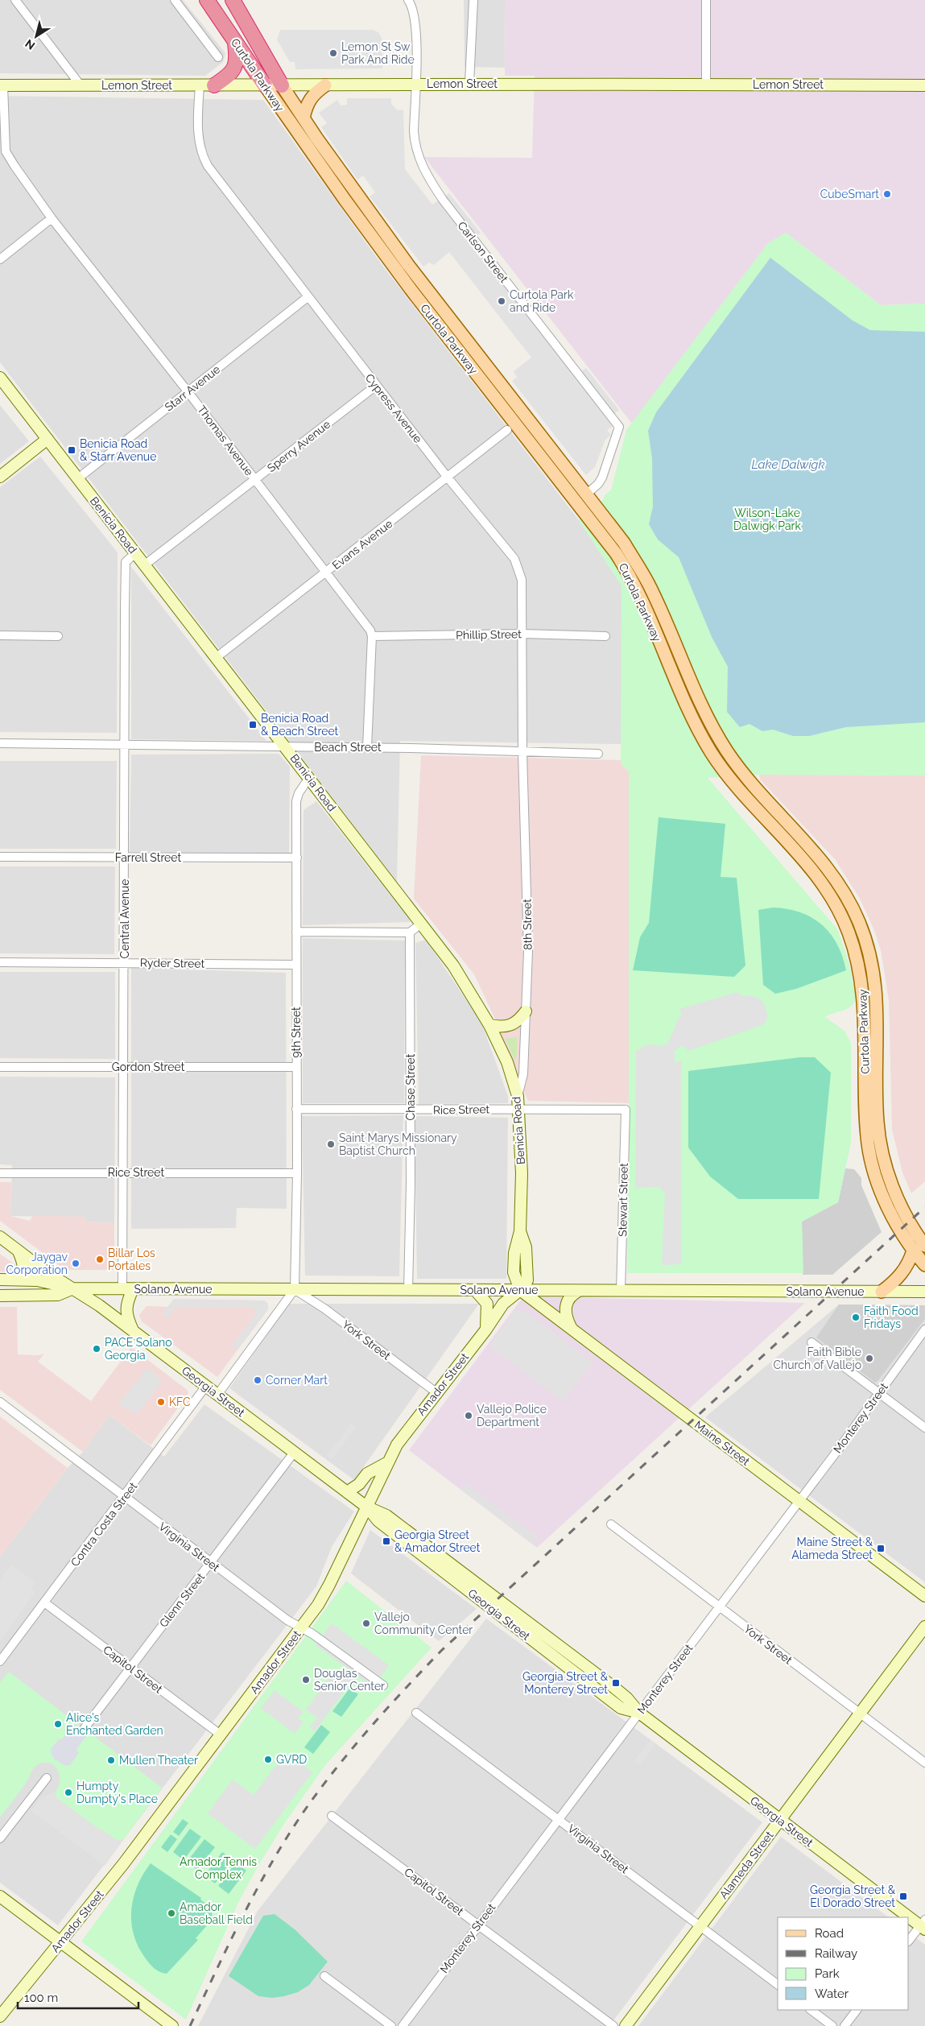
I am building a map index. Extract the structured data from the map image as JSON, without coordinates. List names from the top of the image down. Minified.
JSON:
{"streets":{"highway":["Curtola Parkway"],"main road":["Lemon Street","Benicia Road","Solano Avenue","Amador Street","Georgia Street","Maine Street","Alameda Street"],"street":["Carlson Street","Starr Avenue","Cypress Avenue","Thomas Avenue","Sperry Avenue","Evans Avenue","Phillip Street","Beach Street","Farrell Street","Central Avenue","8th Street","Ryder Street","9th Street","Gordon Street","Chase Street","Rice Street","Stewart Street","York Street","Monterey Street","Contra Costa Street","Virginia Street","Glenn Street","Capitol Street"]},"crossings":[["Curtola Parkway","Lemon Street"],["Curtola Parkway","Carlson Street"],["Lemon Street","Carlson Street"],["Lemon Street","Cypress Avenue"],["Lemon Street","Thomas Avenue"],["Starr Avenue","Cypress Avenue"],["Starr Avenue","Thomas Avenue"],["Starr Avenue","Benicia Road"],["Cypress Avenue","Sperry Avenue"],["Cypress Avenue","Evans Avenue"],["Cypress Avenue","Phillip Street"],["Cypress Avenue","Beach Street"],["Cypress Avenue","8th Street"],["Thomas Avenue","Sperry Avenue"],["Thomas Avenue","Evans Avenue"],["Thomas Avenue","Phillip Street"],["Sperry Avenue","Benicia Road"],["Benicia Road","Evans Avenue"],["Benicia Road","Beach Street"],["Benicia Road","Central Avenue"],["Benicia Road","8th Street"],["Benicia Road","9th Street"],["Benicia Road","Rice Street"],["Benicia Road","Solano Avenue"],["Benicia Road","Amador Street"],["Benicia Road","Maine Street"],["Beach Street","Central Avenue"],["Beach Street","8th Street"],["Farrell Street","Central Avenue"],["Farrell Street","9th Street"],["Central Avenue","Ryder Street"],["Central Avenue","Gordon Street"],["Central Avenue","Rice Street"],["Central Avenue","Solano Avenue"],["Ryder Street","9th Street"],["9th Street","Gordon Street"],["9th Street","Rice Street"],["9th Street","Solano Avenue"],["9th Street","York Street"],["Chase Street","Rice Street"],["Chase Street","Solano Avenue"],["Rice Street","Stewart Street"],["Stewart Street","Solano Avenue"],["Solano Avenue","York Street"],["Solano Avenue","Amador Street"],["Solano Avenue","Georgia Street"],["Solano Avenue","Maine Street"],["York Street","Amador Street"],["York Street","Monterey Street"],["York Street","Alameda Street"],["Amador Street","Georgia Street"],["Amador Street","Maine Street"],["Amador Street","Virginia Street"],["Amador Street","Capitol Street"],["Georgia Street","Monterey Street"],["Georgia Street","Contra Costa Street"],["Georgia Street","Glenn Street"],["Georgia Street","Alameda Street"],["Monterey Street","Maine Street"],["Monterey Street","Virginia Street"],["Monterey Street","Capitol Street"],["Contra Costa Street","Virginia Street"],["Contra Costa Street","Capitol Street"],["Virginia Street","Glenn Street"],["Virginia Street","Alameda Street"],["Glenn Street","Capitol Street"]],"water":["Lake Dalwigk"],"parks":["Wilson-Lake Dalwigk Park","Amador Tennis Complex"],"places":{"other":["Lemon St Sw Park And Ride","CubeSmart","Curtola Park and Ride","Saint Marys Missionary Baptist Church","Billar Los Portales","Jaygav Corporation","Faith Food Fridays","PACE Solano Georgia","Faith Bible Church of Vallejo","Corner Mart","KFC","Vallejo Police Department","Vallejo Community Center","Douglas Senior Center","Alice's Enchanted Garden","GVRD","Mullen Theater","Humpty Dumpty's Place","Amador Baseball Field"],"transit":["Benicia Road & Starr Avenue","Benicia Road & Beach Street","Georgia Street & Amador Street","Maine Street & Alameda Street","Georgia Street & Monterey Street","Georgia Street & El Dorado Street"]},"legend":["Road","Railway","Park","Water"],"scale_bar":"100 m","north":"bottom left"}
